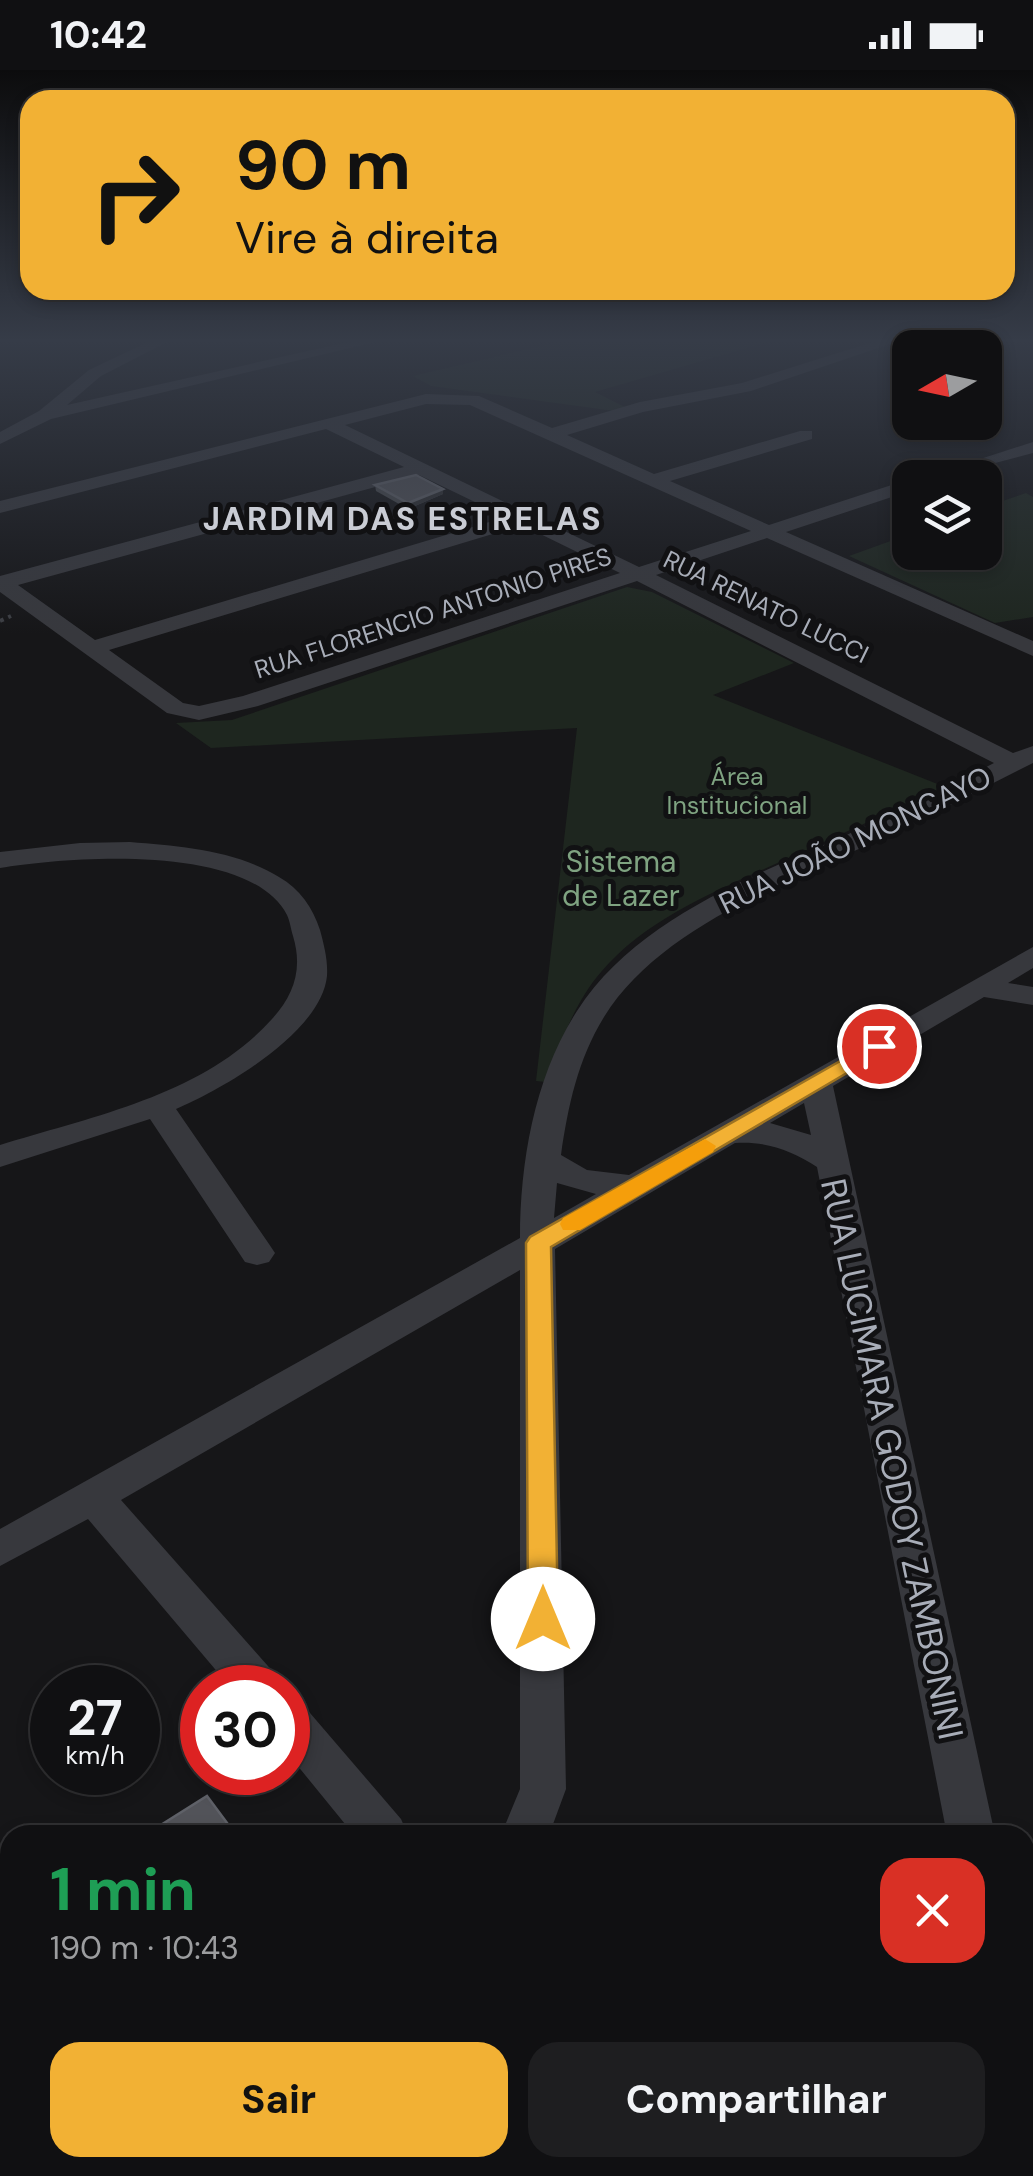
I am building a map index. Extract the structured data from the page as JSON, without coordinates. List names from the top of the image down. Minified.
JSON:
{"streets":{"street":["RUA RENATO LUCCI","RUA FLORENCIO ANTONIO PIRES","RUA JOÃO MONCAYO","RUA LUCIMARA GODOY ZAMBONINI"]},"crossings":[["RUA RENATO LUCCI","RUA FLORENCIO ANTONIO PIRES"],["RUA RENATO LUCCI","RUA JOÃO MONCAYO"]],"districts":["JARDIM DAS ESTRELAS"],"parks":["Área Institucional","Sistema de Lazer"],"north":"left","page":{"status":"10:42","turn":["90 m","Vire à direita"],"speed":"27 km/h","limit":"30","heading":["1 min","190 m · 10:43"],"buttons":["Sair","Compartilhar"]}}
